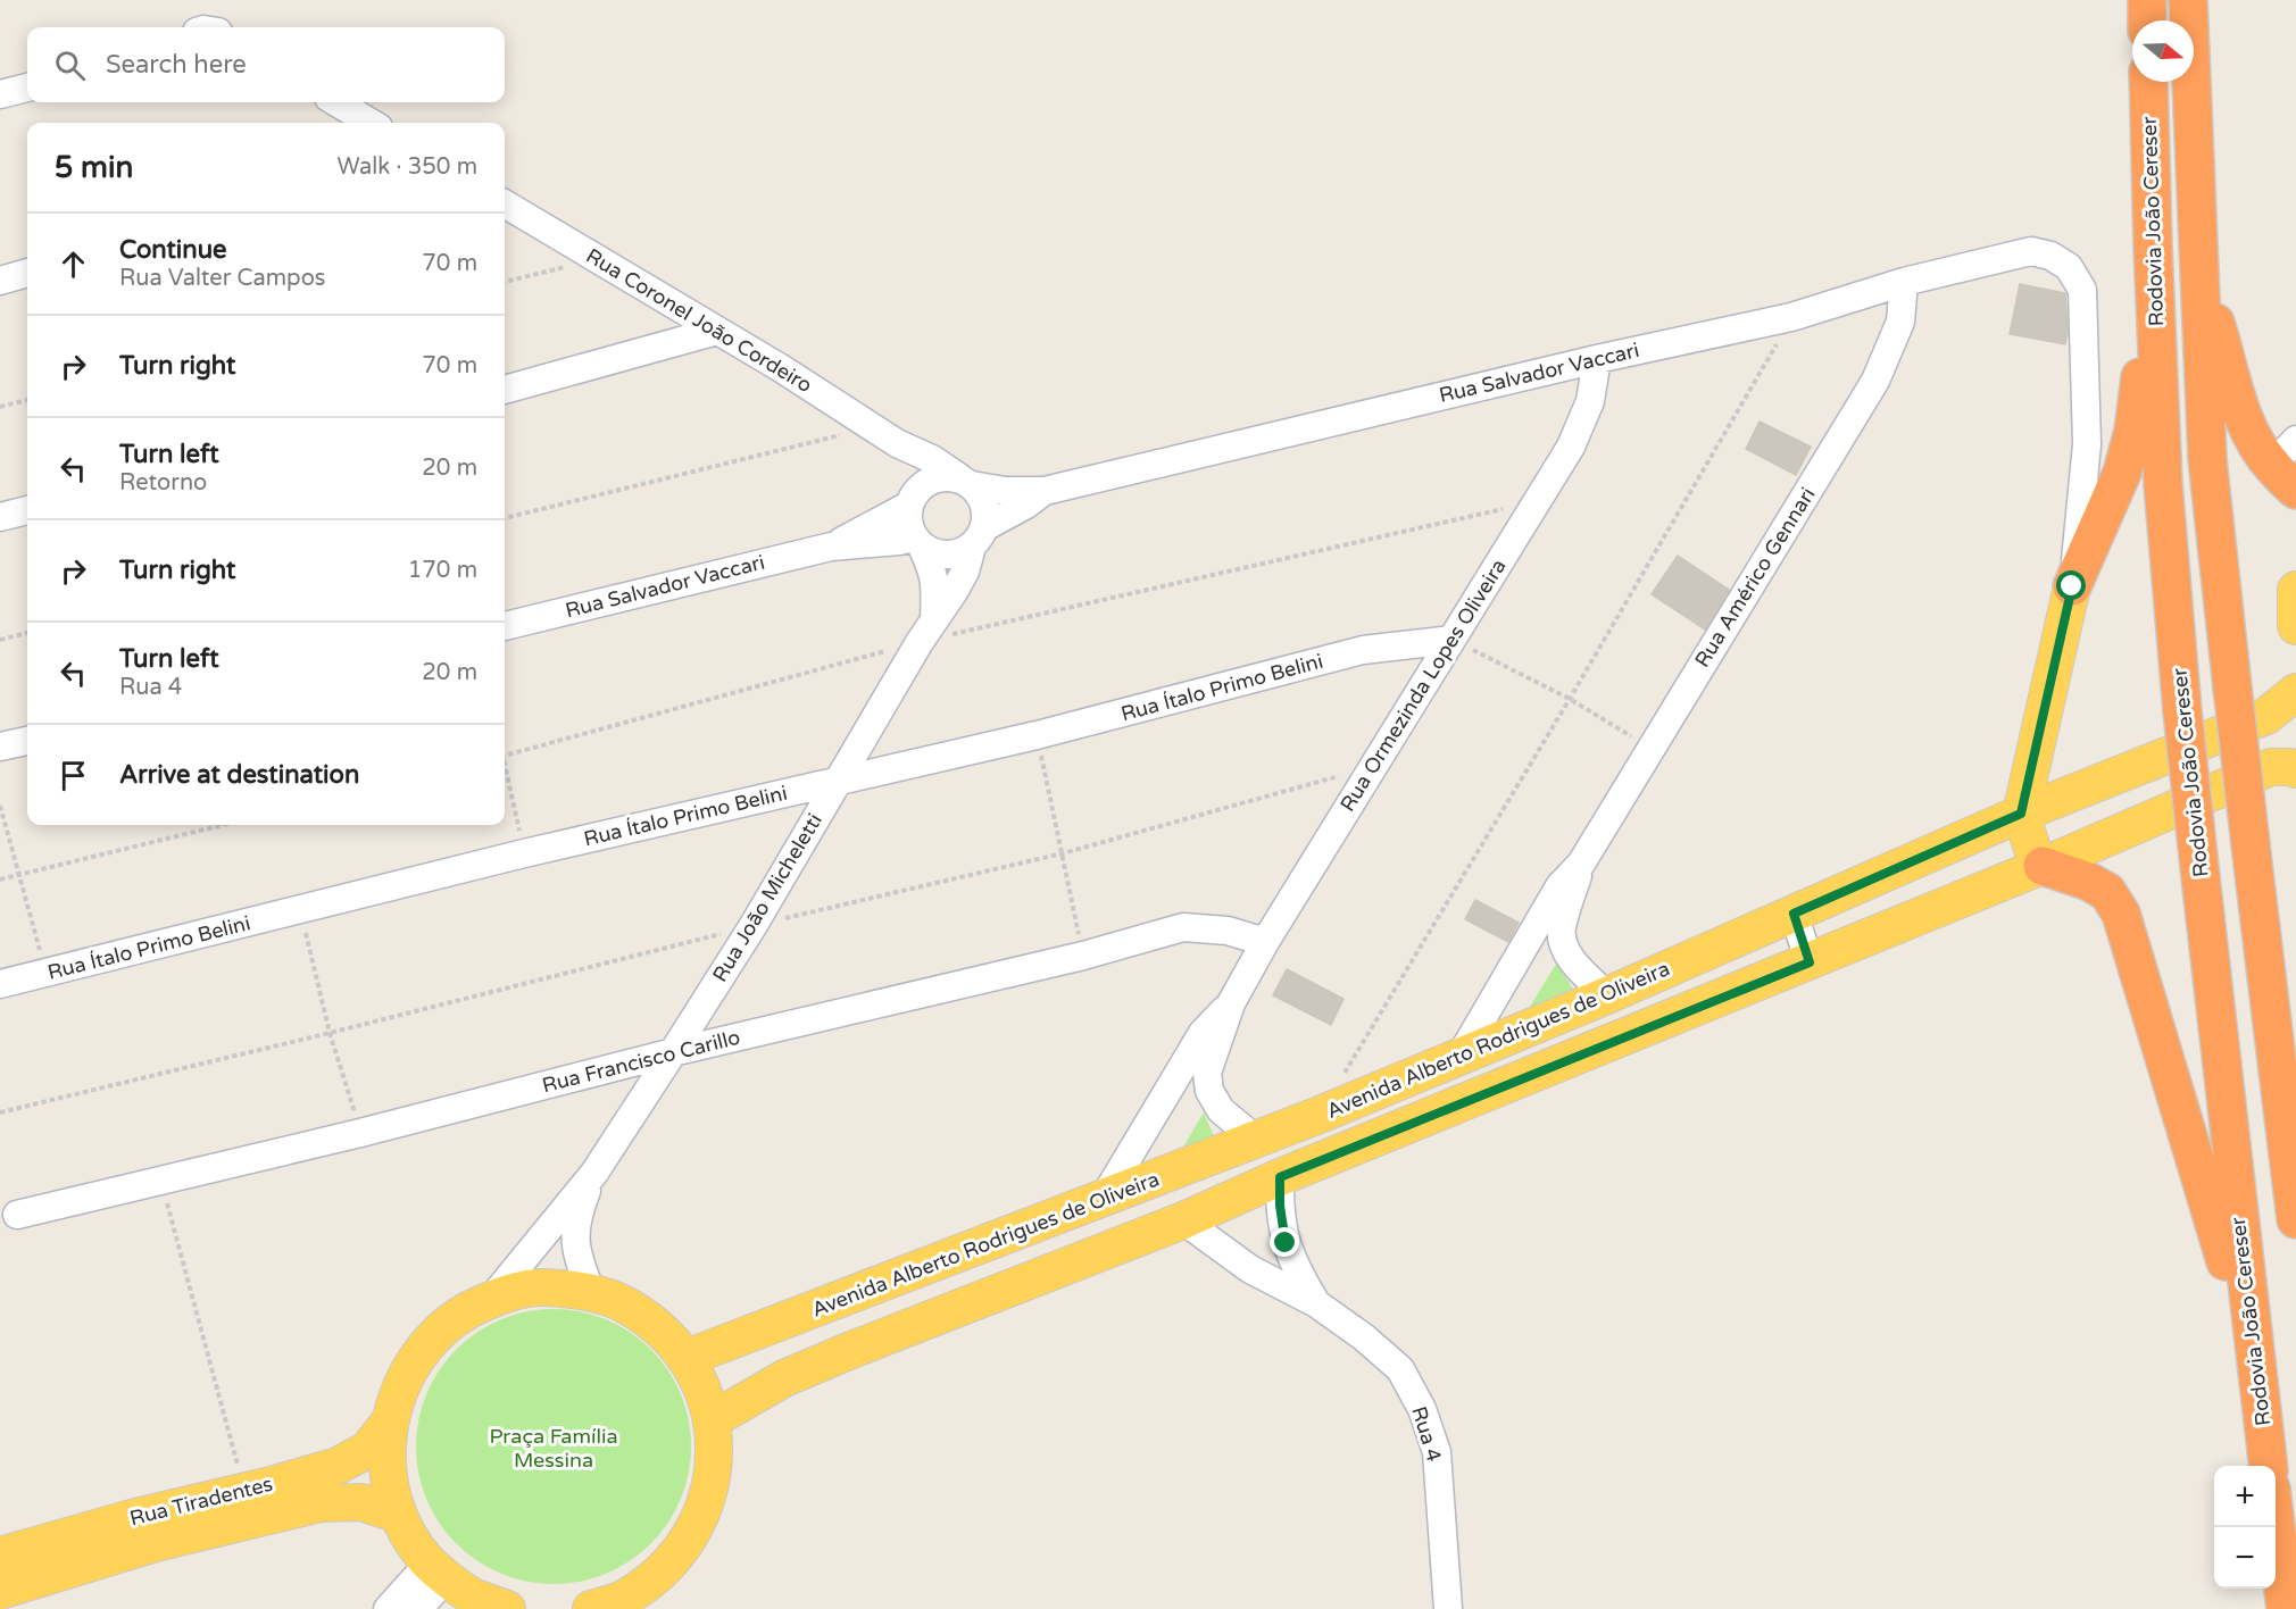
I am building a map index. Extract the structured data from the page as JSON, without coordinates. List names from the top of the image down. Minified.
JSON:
{"streets":{"highway":["Rodovia João Cereser"],"main road":["Avenida Alberto Rodrigues de Oliveira","Rua Tiradentes"],"street":["Rua Coronel João Cordeiro","Rua Salvador Vaccari","Rua Américo Gennari","Rua Ormezinda Lopes Oliveira","Rua Ítalo Primo Belini","Rua João Micheletti","Rua Francisco Carillo","Rua 4"]},"crossings":[["Rua Coronel João Cordeiro","Rua Salvador Vaccari"],["Rua Coronel João Cordeiro","Rua João Micheletti"],["Rua Salvador Vaccari","Rua Américo Gennari"],["Rua Salvador Vaccari","Rua Ormezinda Lopes Oliveira"],["Rua Salvador Vaccari","Rua João Micheletti"],["Rua Américo Gennari","Avenida Alberto Rodrigues de Oliveira"],["Rua Ormezinda Lopes Oliveira","Rua Ítalo Primo Belini"],["Rua Ormezinda Lopes Oliveira","Avenida Alberto Rodrigues de Oliveira"],["Rua Ormezinda Lopes Oliveira","Rua Francisco Carillo"],["Rua Ítalo Primo Belini","Rua João Micheletti"],["Rua João Micheletti","Rua Francisco Carillo"],["Avenida Alberto Rodrigues de Oliveira","Rua 4"]],"parks":["Praça Família Messina"],"north":"right","page":{"search":"Search here","heading":["5 min","Walk · 350 m"],"list":[["Continue","Rua Valter Campos","70 m"],["Turn right","70 m"],["Turn left","Retorno","20 m"],["Turn right","170 m"],["Turn left","Rua 4","20 m"],"Arrive at destination"],"map_buttons":["+","−"]}}
